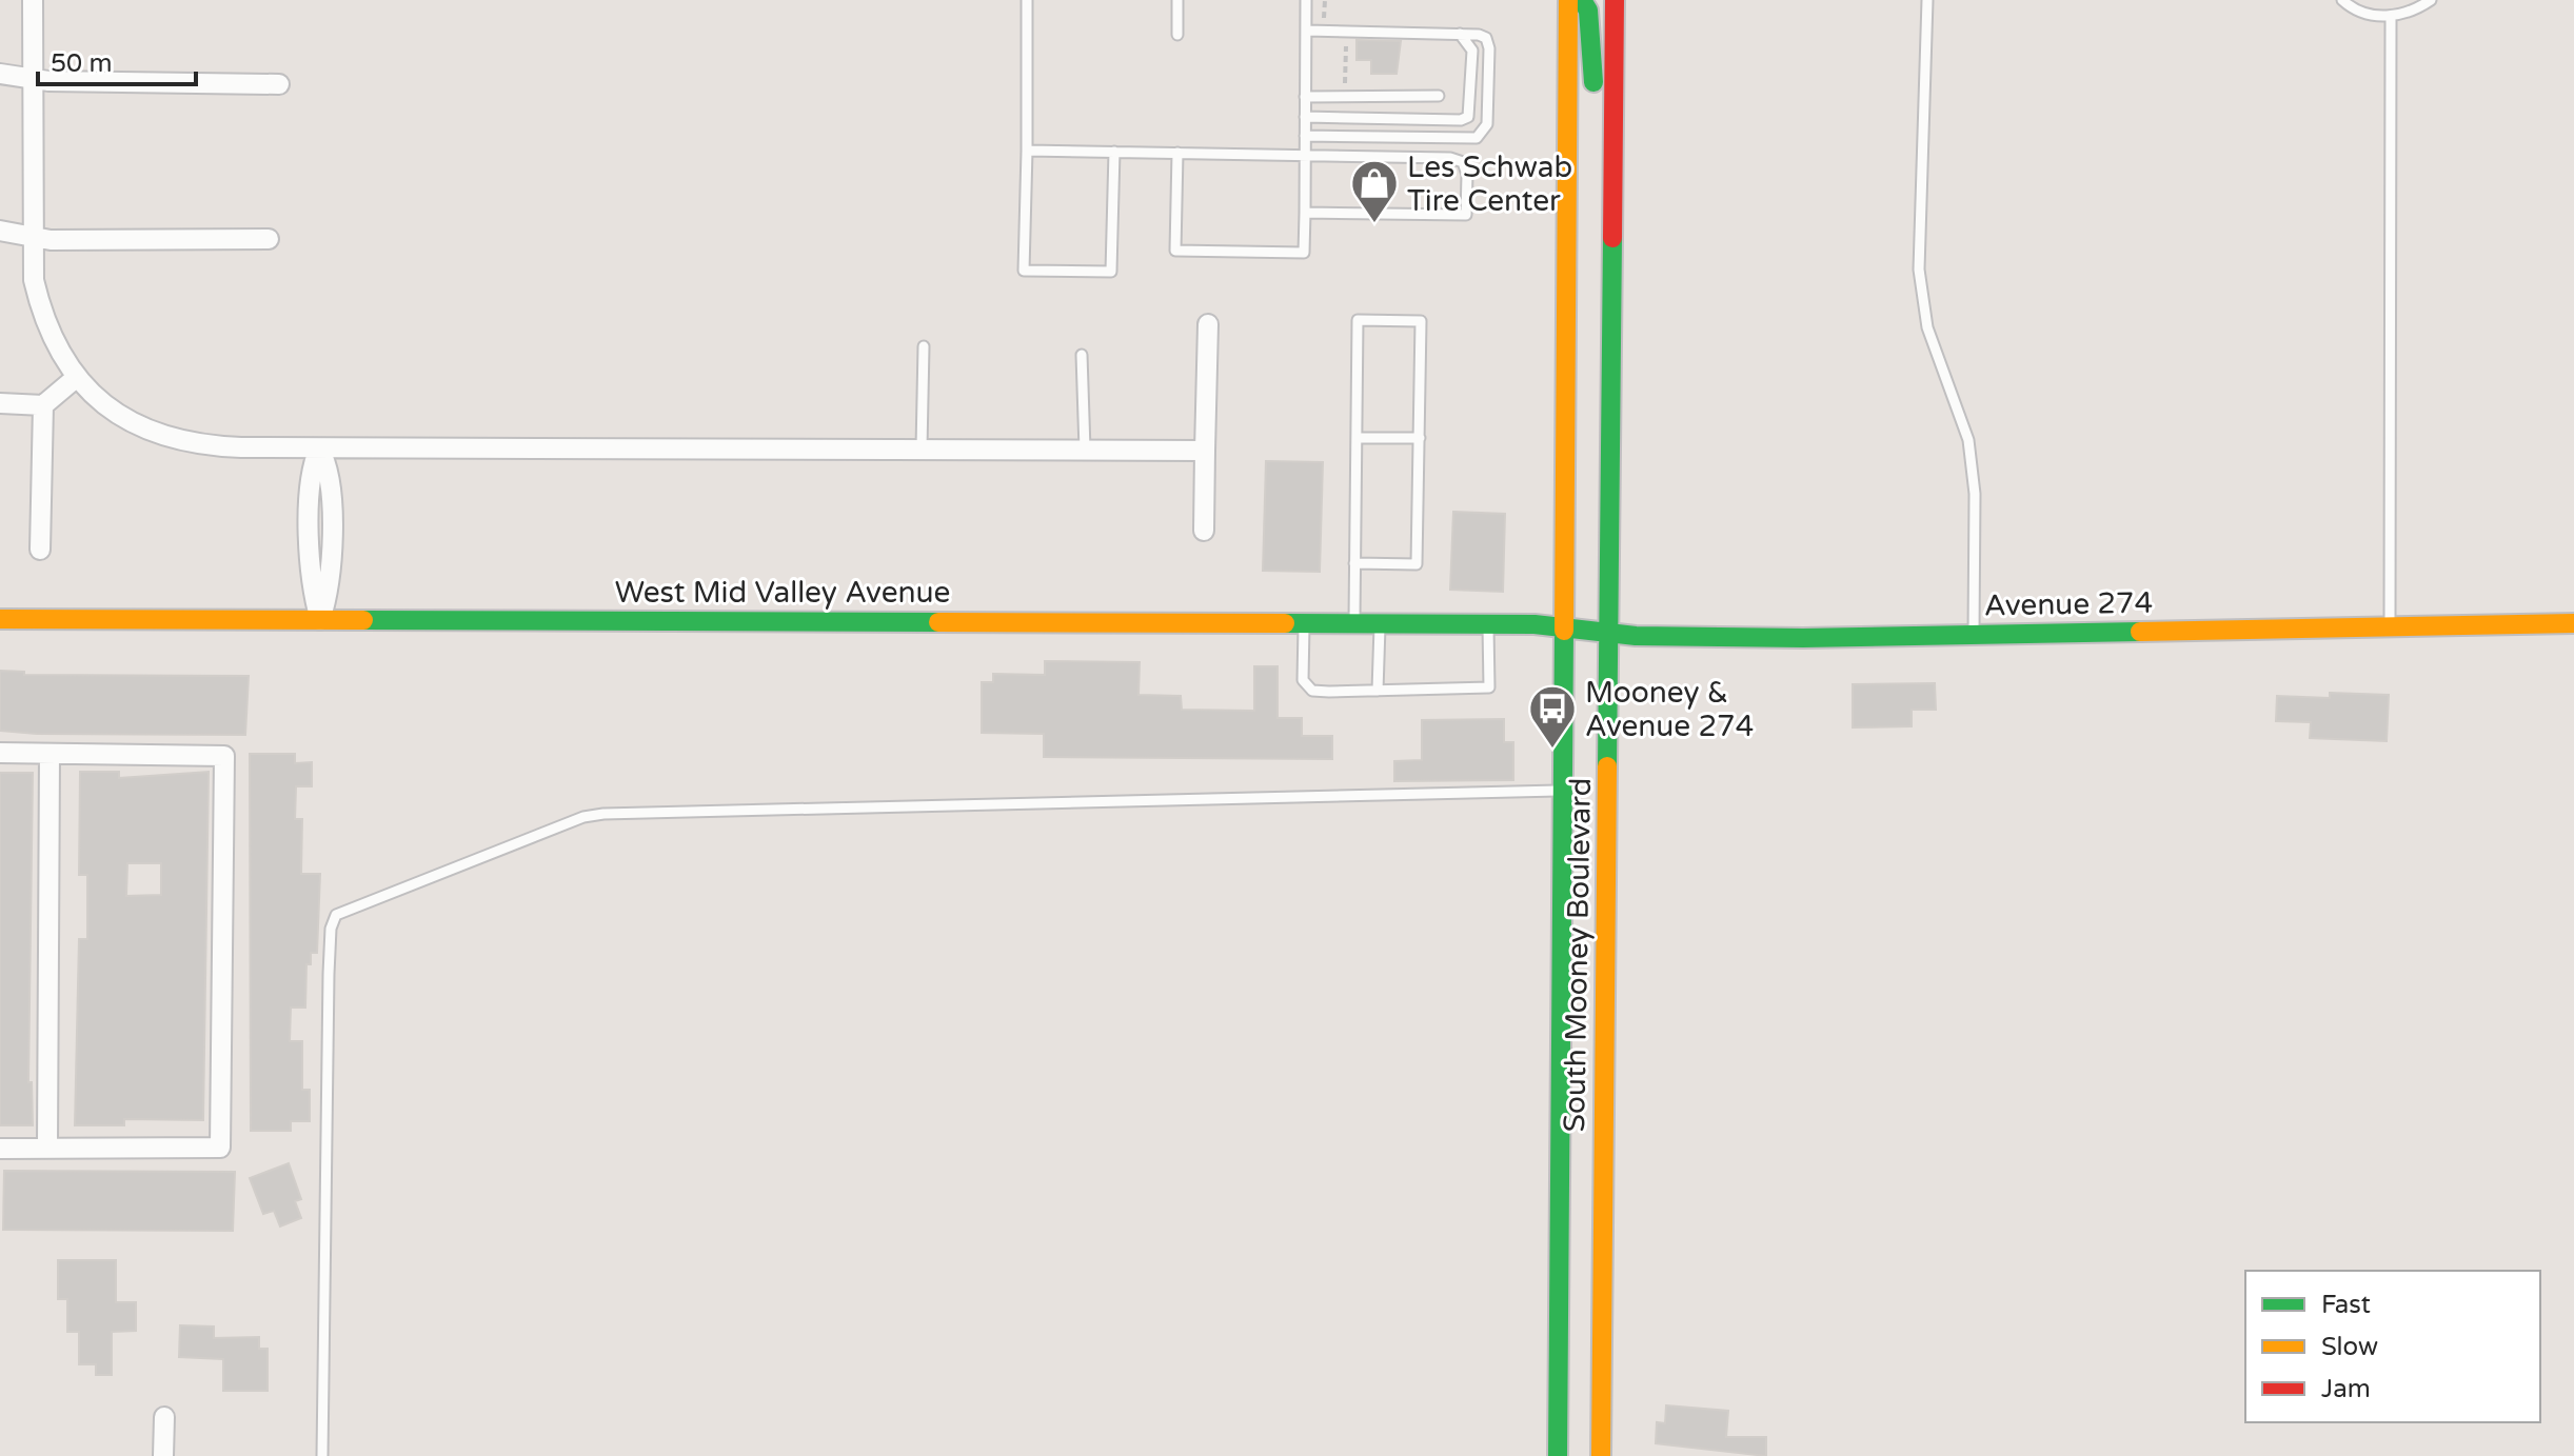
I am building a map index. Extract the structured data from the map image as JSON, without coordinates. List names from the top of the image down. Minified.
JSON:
{"streets":{"main road":["West Mid Valley Avenue","Avenue 274","South Mooney Boulevard"]},"crossings":[["West Mid Valley Avenue","Avenue 274"],["West Mid Valley Avenue","South Mooney Boulevard"],["Avenue 274","South Mooney Boulevard"]],"places":{"shop":["Les Schwab Tire Center"],"bus stop":["Mooney & Avenue 274"]},"legend":["Fast","Slow","Jam"],"scale_bar":"50 m"}
